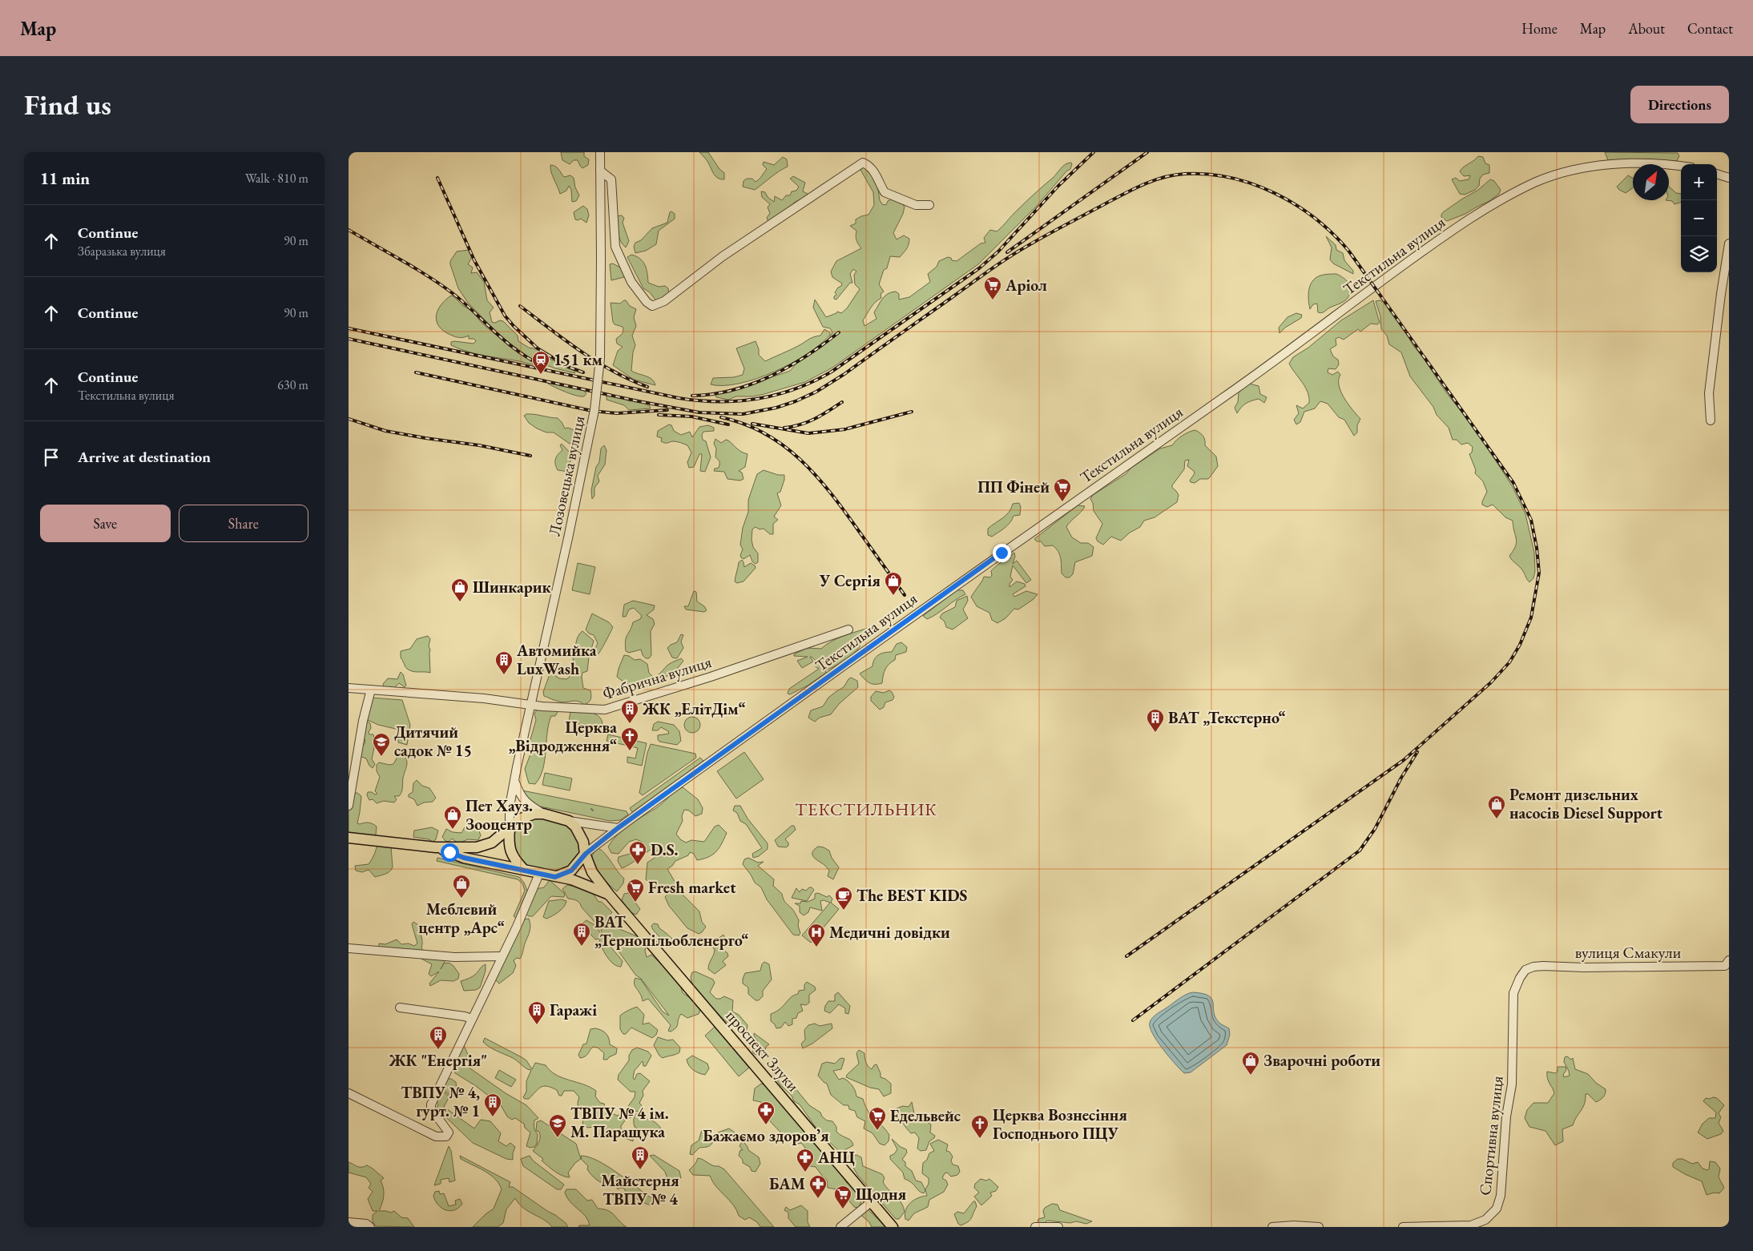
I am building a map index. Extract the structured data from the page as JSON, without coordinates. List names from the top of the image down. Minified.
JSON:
{"streets":{"main road":["проспект Злуки"],"street":["Текстильна вулиця","Лозовецька вулиця","Фабрична вулиця","вулиця Смакули","Спортивна вулиця"]},"crossings":[["Текстильна вулиця","Лозовецька вулиця"],["Текстильна вулиця","проспект Злуки"],["Лозовецька вулиця","Фабрична вулиця"],["Лозовецька вулиця","проспект Злуки"],["вулиця Смакули","Спортивна вулиця"]],"districts":["ТЕКСТИЛЬНИК"],"places":{"supermarket":["Аріол","ПП Фіней","Fresh market","Едельвейс","Щодня"],"station":["151 км"],"shop":["У Сергія","Шинкарик","Ремонт дизельних насосів Diesel Support","Пет Хауз. Зооцентр","Меблевий центр „Арс“","Зварочні роботи"],"building":["Автомийка LuxWash","ЖК „ЕлітДім“","ВАТ „Текстерно“","ВАТ „Тернопільобленерго“","Гаражі","ЖК \"Енергія\"","ТВПУ № 4, гурт. № 1","Майстерня ТВПУ № 4"],"church":["Церква „Відродження“","Церква Вознесіння Господнього ПЦУ"],"school or university":["Дитячий садок № 15","ТВПУ № 4 ім. М. Паращука"],"pharmacy":["D.S.","Бажаємо здоровʼя","АНЦ","БАМ"],"cafe":["The BEST KIDS"],"hospital":["Медичні довідки"]},"north":"top right","page":{"header":"Map","nav":["Home","Map","About","Contact"],"buttons":["Directions",["Save","Share"]],"title":"Find us","heading":["11 min","Walk · 810 m"],"map_buttons":["+","−"],"list":[["Continue","Збаразька вулиця","90 m"],["Continue","90 m"],["Continue","Текстильна вулиця","630 m"],"Arrive at destination"]}}
